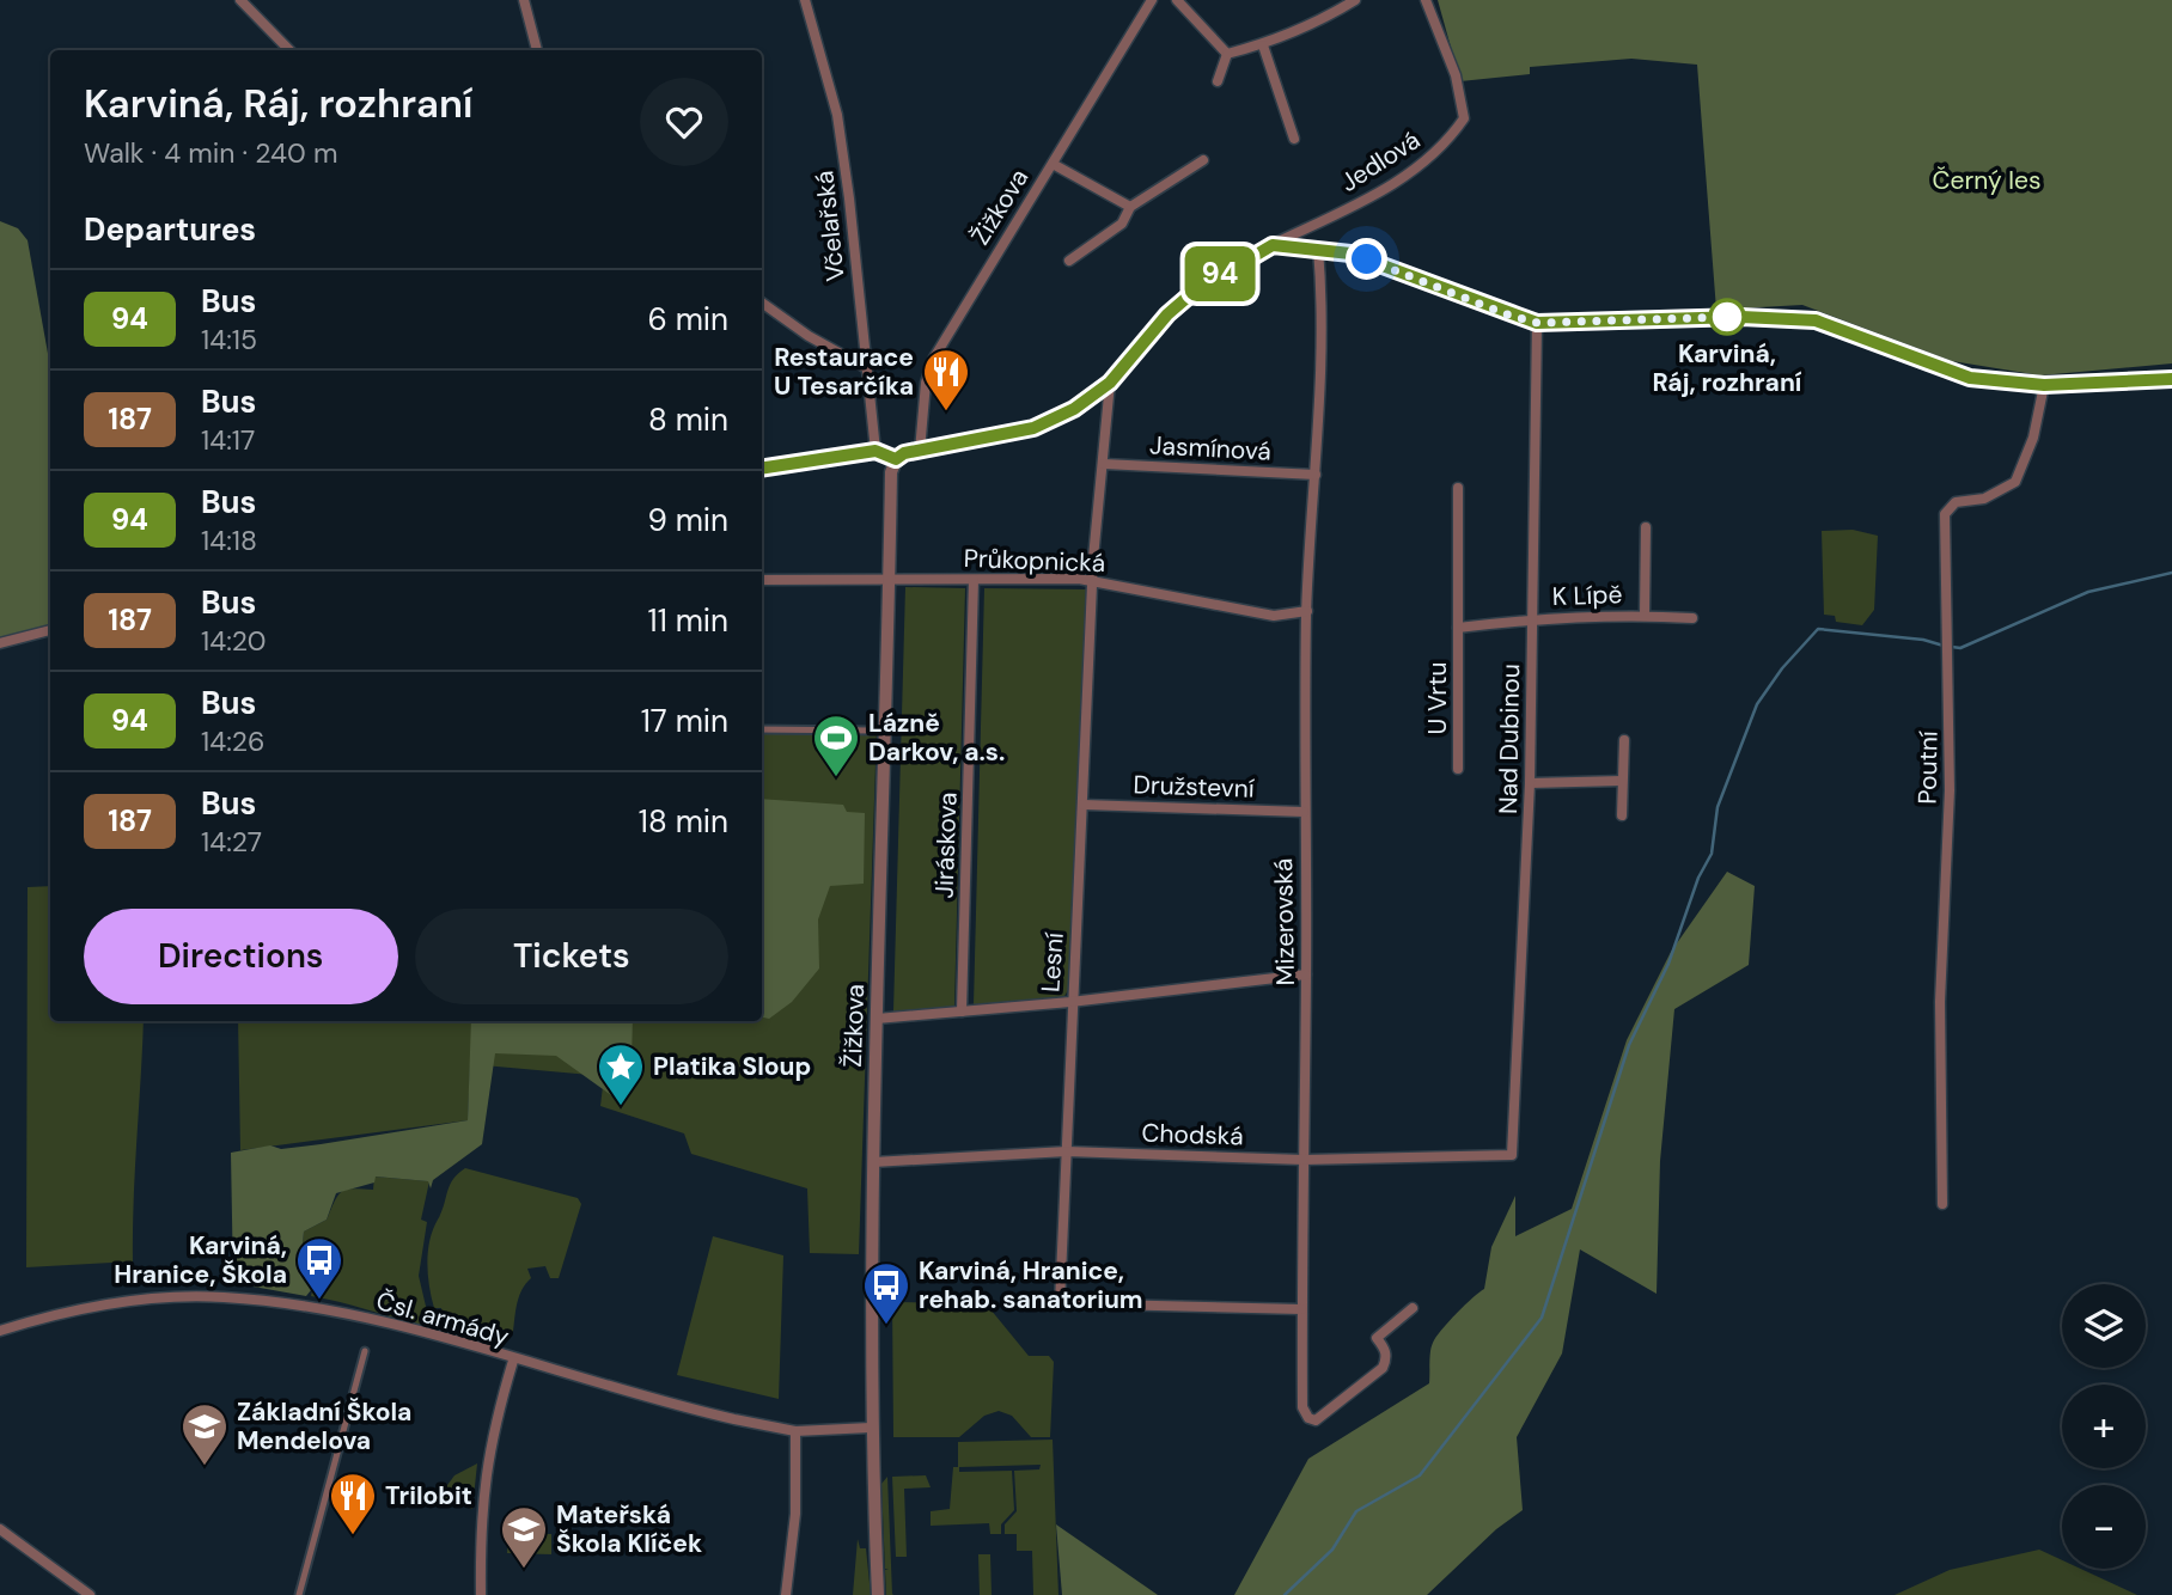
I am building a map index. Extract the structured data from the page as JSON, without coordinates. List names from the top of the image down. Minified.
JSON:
{"streets":{"street":["Jedlová","Žižkova","Včelařská","Jasmínová","Průkopnická","K Lípě","U Vrtu","Nad Dubinou","Poutní","Družstevní","Jiráskova","Mizerovská","Lesní","Chodská","Čsl. armády"]},"crossings":[["Žižkova","Průkopnická"],["Žižkova","Chodská"],["Žižkova","Čsl. armády"],["Jasmínová","Mizerovská"],["Jasmínová","Lesní"],["Průkopnická","Jiráskova"],["Průkopnická","Mizerovská"],["Průkopnická","Lesní"],["K Lípě","U Vrtu"],["K Lípě","Nad Dubinou"],["U Vrtu","Nad Dubinou"],["Nad Dubinou","Chodská"],["Družstevní","Mizerovská"],["Družstevní","Lesní"],["Mizerovská","Lesní"],["Mizerovská","Chodská"],["Lesní","Chodská"]],"parks":["Černý les"],"places":{"other":["Karviná, Ráj, rozhraní"],"restaurant":["Restaurace U Tesarčíka","Trilobit"],"sports":["Lázně Darkov, a.s."],"place":["Platika Sloup"],"bus stop":["Karviná, Hranice, Škola","Karviná, Hranice, rehab. sanatorium"],"school or university":["Základní Škola Mendelova","Mateřská Škola Klíček"]},"lines":["bus line 94"],"page":{"on_map":"94","heading":[["Karviná, Ráj, rozhraní","Walk · 4 min · 240 m"],"Departures"],"list":[{"mark":"94","name":"Bus","note":"14:15","value":"6 min"},{"mark":"187","name":"Bus","note":"14:17","value":"8 min"},{"mark":"94","name":"Bus","note":"14:18","value":"9 min"},{"mark":"187","name":"Bus","note":"14:20","value":"11 min"},{"mark":"94","name":"Bus","note":"14:26","value":"17 min"},{"mark":"187","name":"Bus","note":"14:27","value":"18 min"}],"buttons":["Directions","Tickets"],"map_buttons":["+","−"]}}
